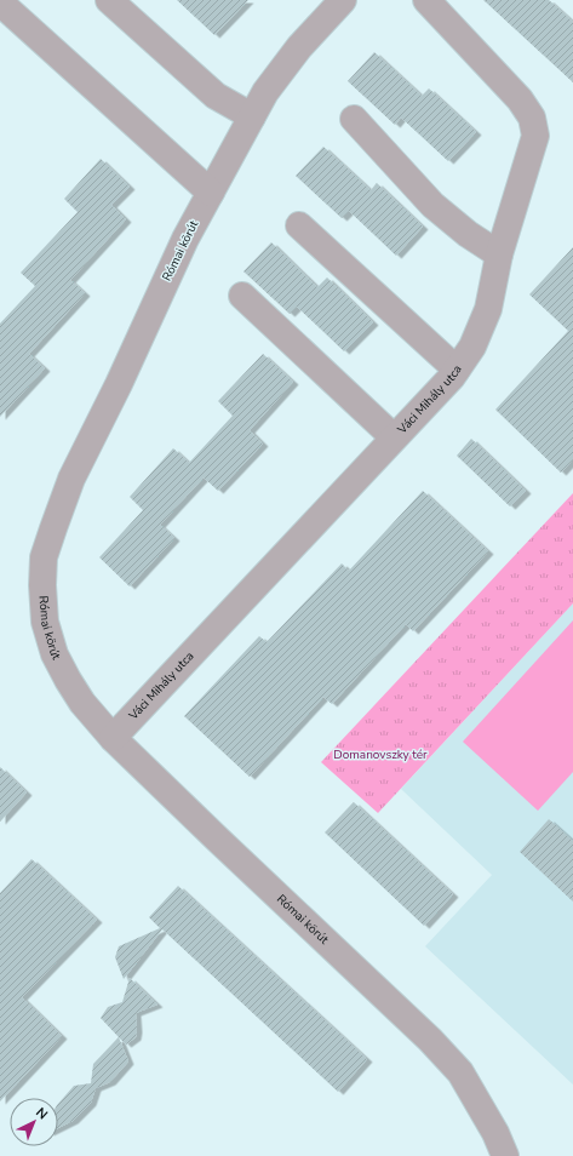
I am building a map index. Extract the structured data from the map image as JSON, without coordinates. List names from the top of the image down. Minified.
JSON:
{"streets":{"street":["Római körút","Váci Mihály utca"]},"crossings":[["Római körút","Váci Mihály utca"]],"parks":["Domanovszky tér"],"north":"top right"}
